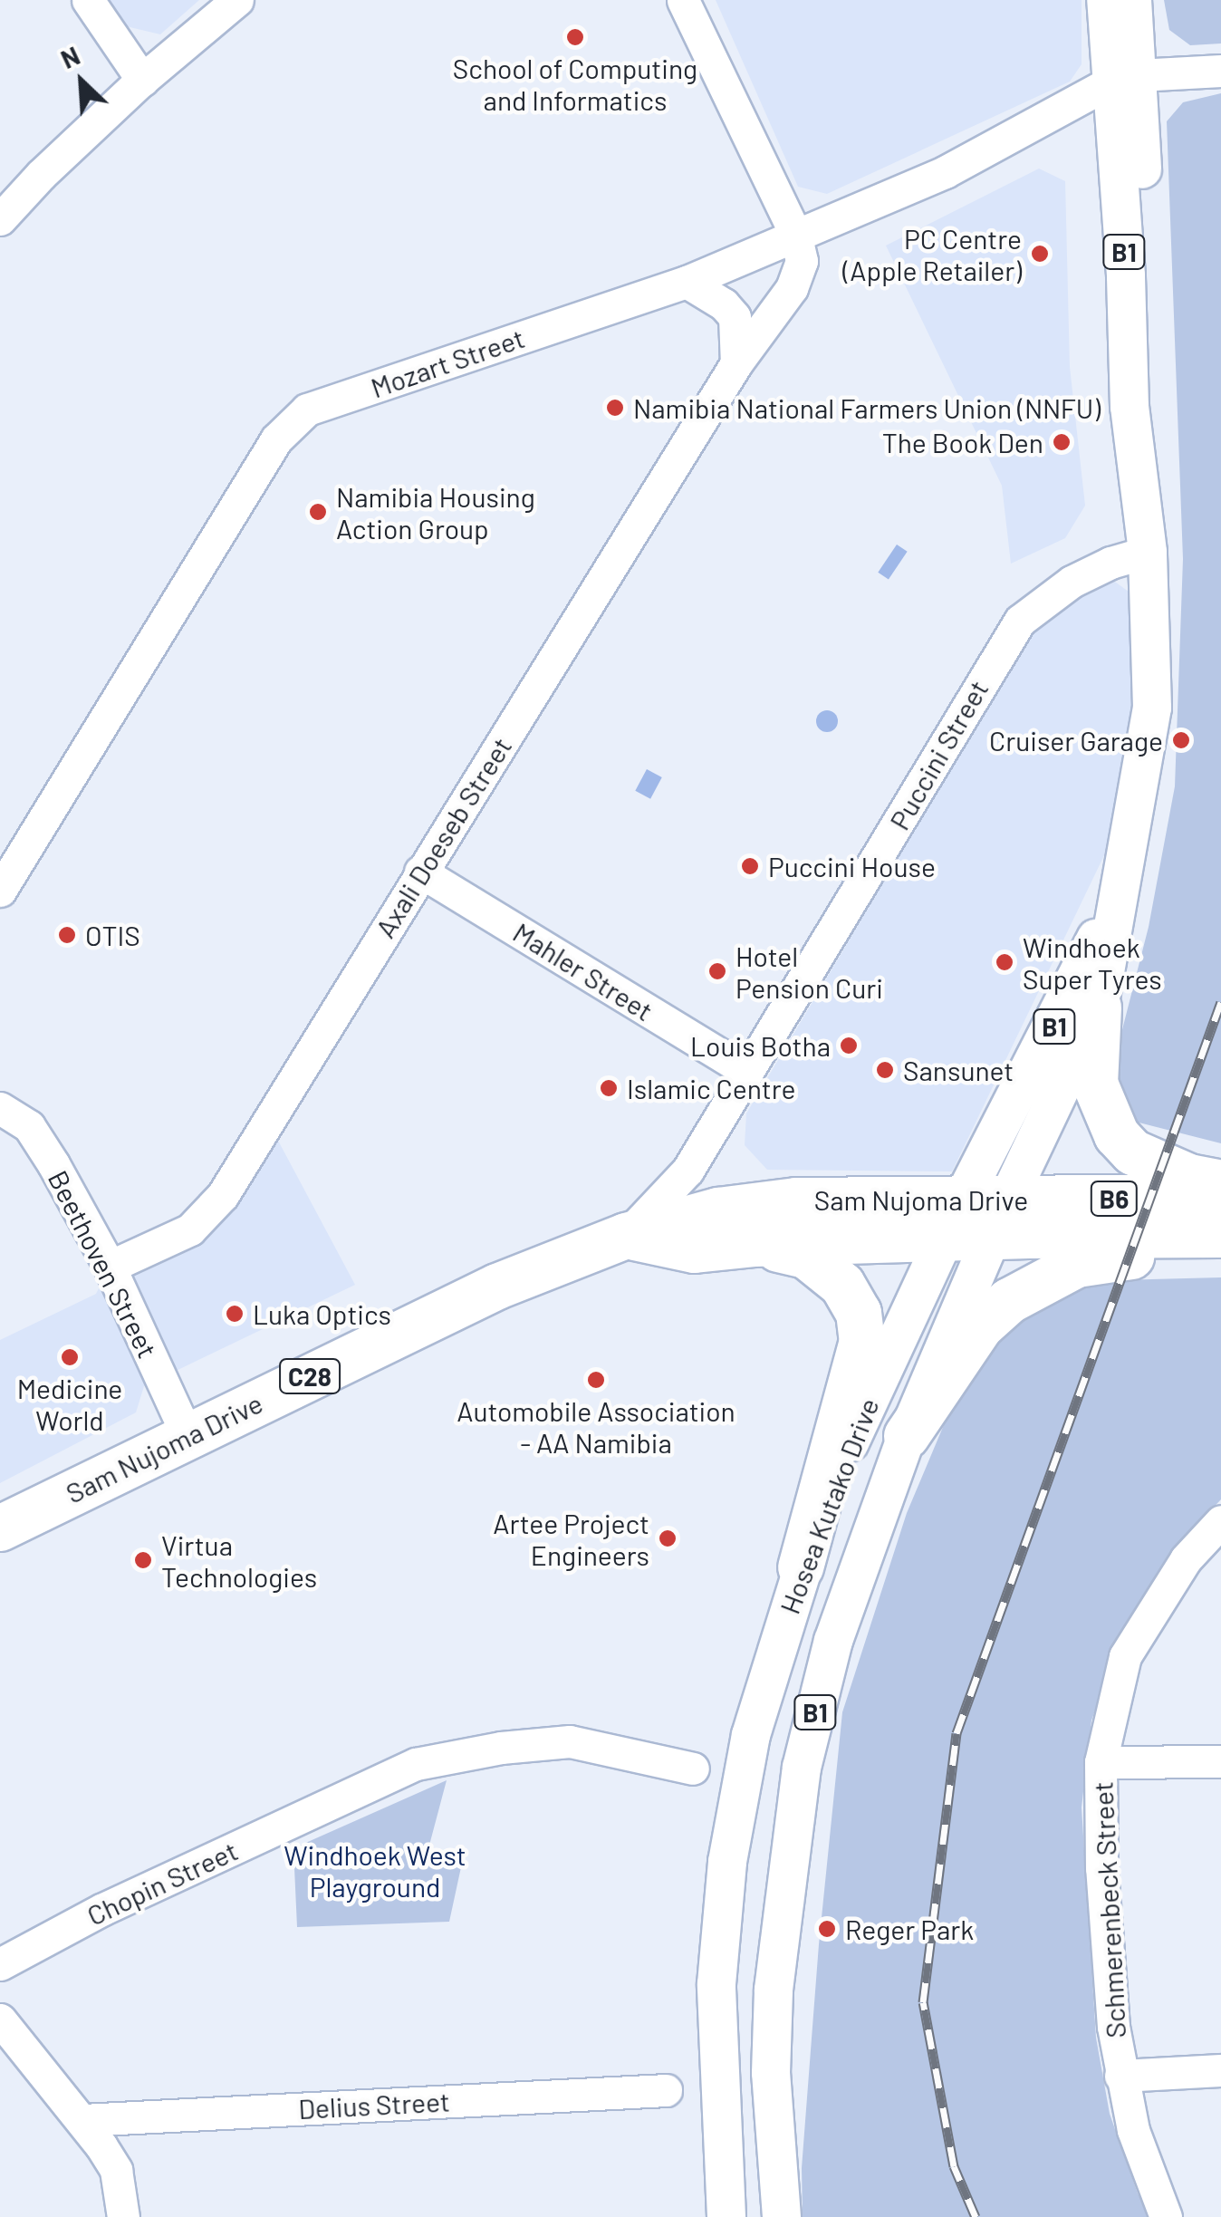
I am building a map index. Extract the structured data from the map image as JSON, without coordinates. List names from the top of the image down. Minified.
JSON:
{"streets":{"highway":["B6","Sam Nujoma Drive","C28"],"main road":["B1","Hosea Kutako Drive"],"street":["Mozart Street","Puccini Street","Axali Doeseb Street","Mahler Street","Beethoven Street","Chopin Street","Schmerenbeck Street","Delius Street"]},"crossings":[["Mozart Street","Axali Doeseb Street"],["Mozart Street","Hosea Kutako Drive"],["Puccini Street","Mahler Street"],["Puccini Street","Sam Nujoma Drive"],["Puccini Street","Hosea Kutako Drive"],["Axali Doeseb Street","Mahler Street"],["Axali Doeseb Street","Beethoven Street"],["Sam Nujoma Drive","Beethoven Street"],["Sam Nujoma Drive","Hosea Kutako Drive"]],"parks":["Windhoek West Playground"],"places":["School of Computing and Informatics","PC Centre (Apple Retailer)","Namibia National Farmers Union (NNFU)","The Book Den","Namibia Housing Action Group","Cruiser Garage","Puccini House","OTIS","Windhoek Super Tyres","Hotel Pension Curi","Louis Botha","Sansunet","Islamic Centre","Luka Optics","Medicine World","Automobile Association - AA Namibia","Artee Project Engineers","Virtua Technologies","Reger Park"],"north":"top left"}
